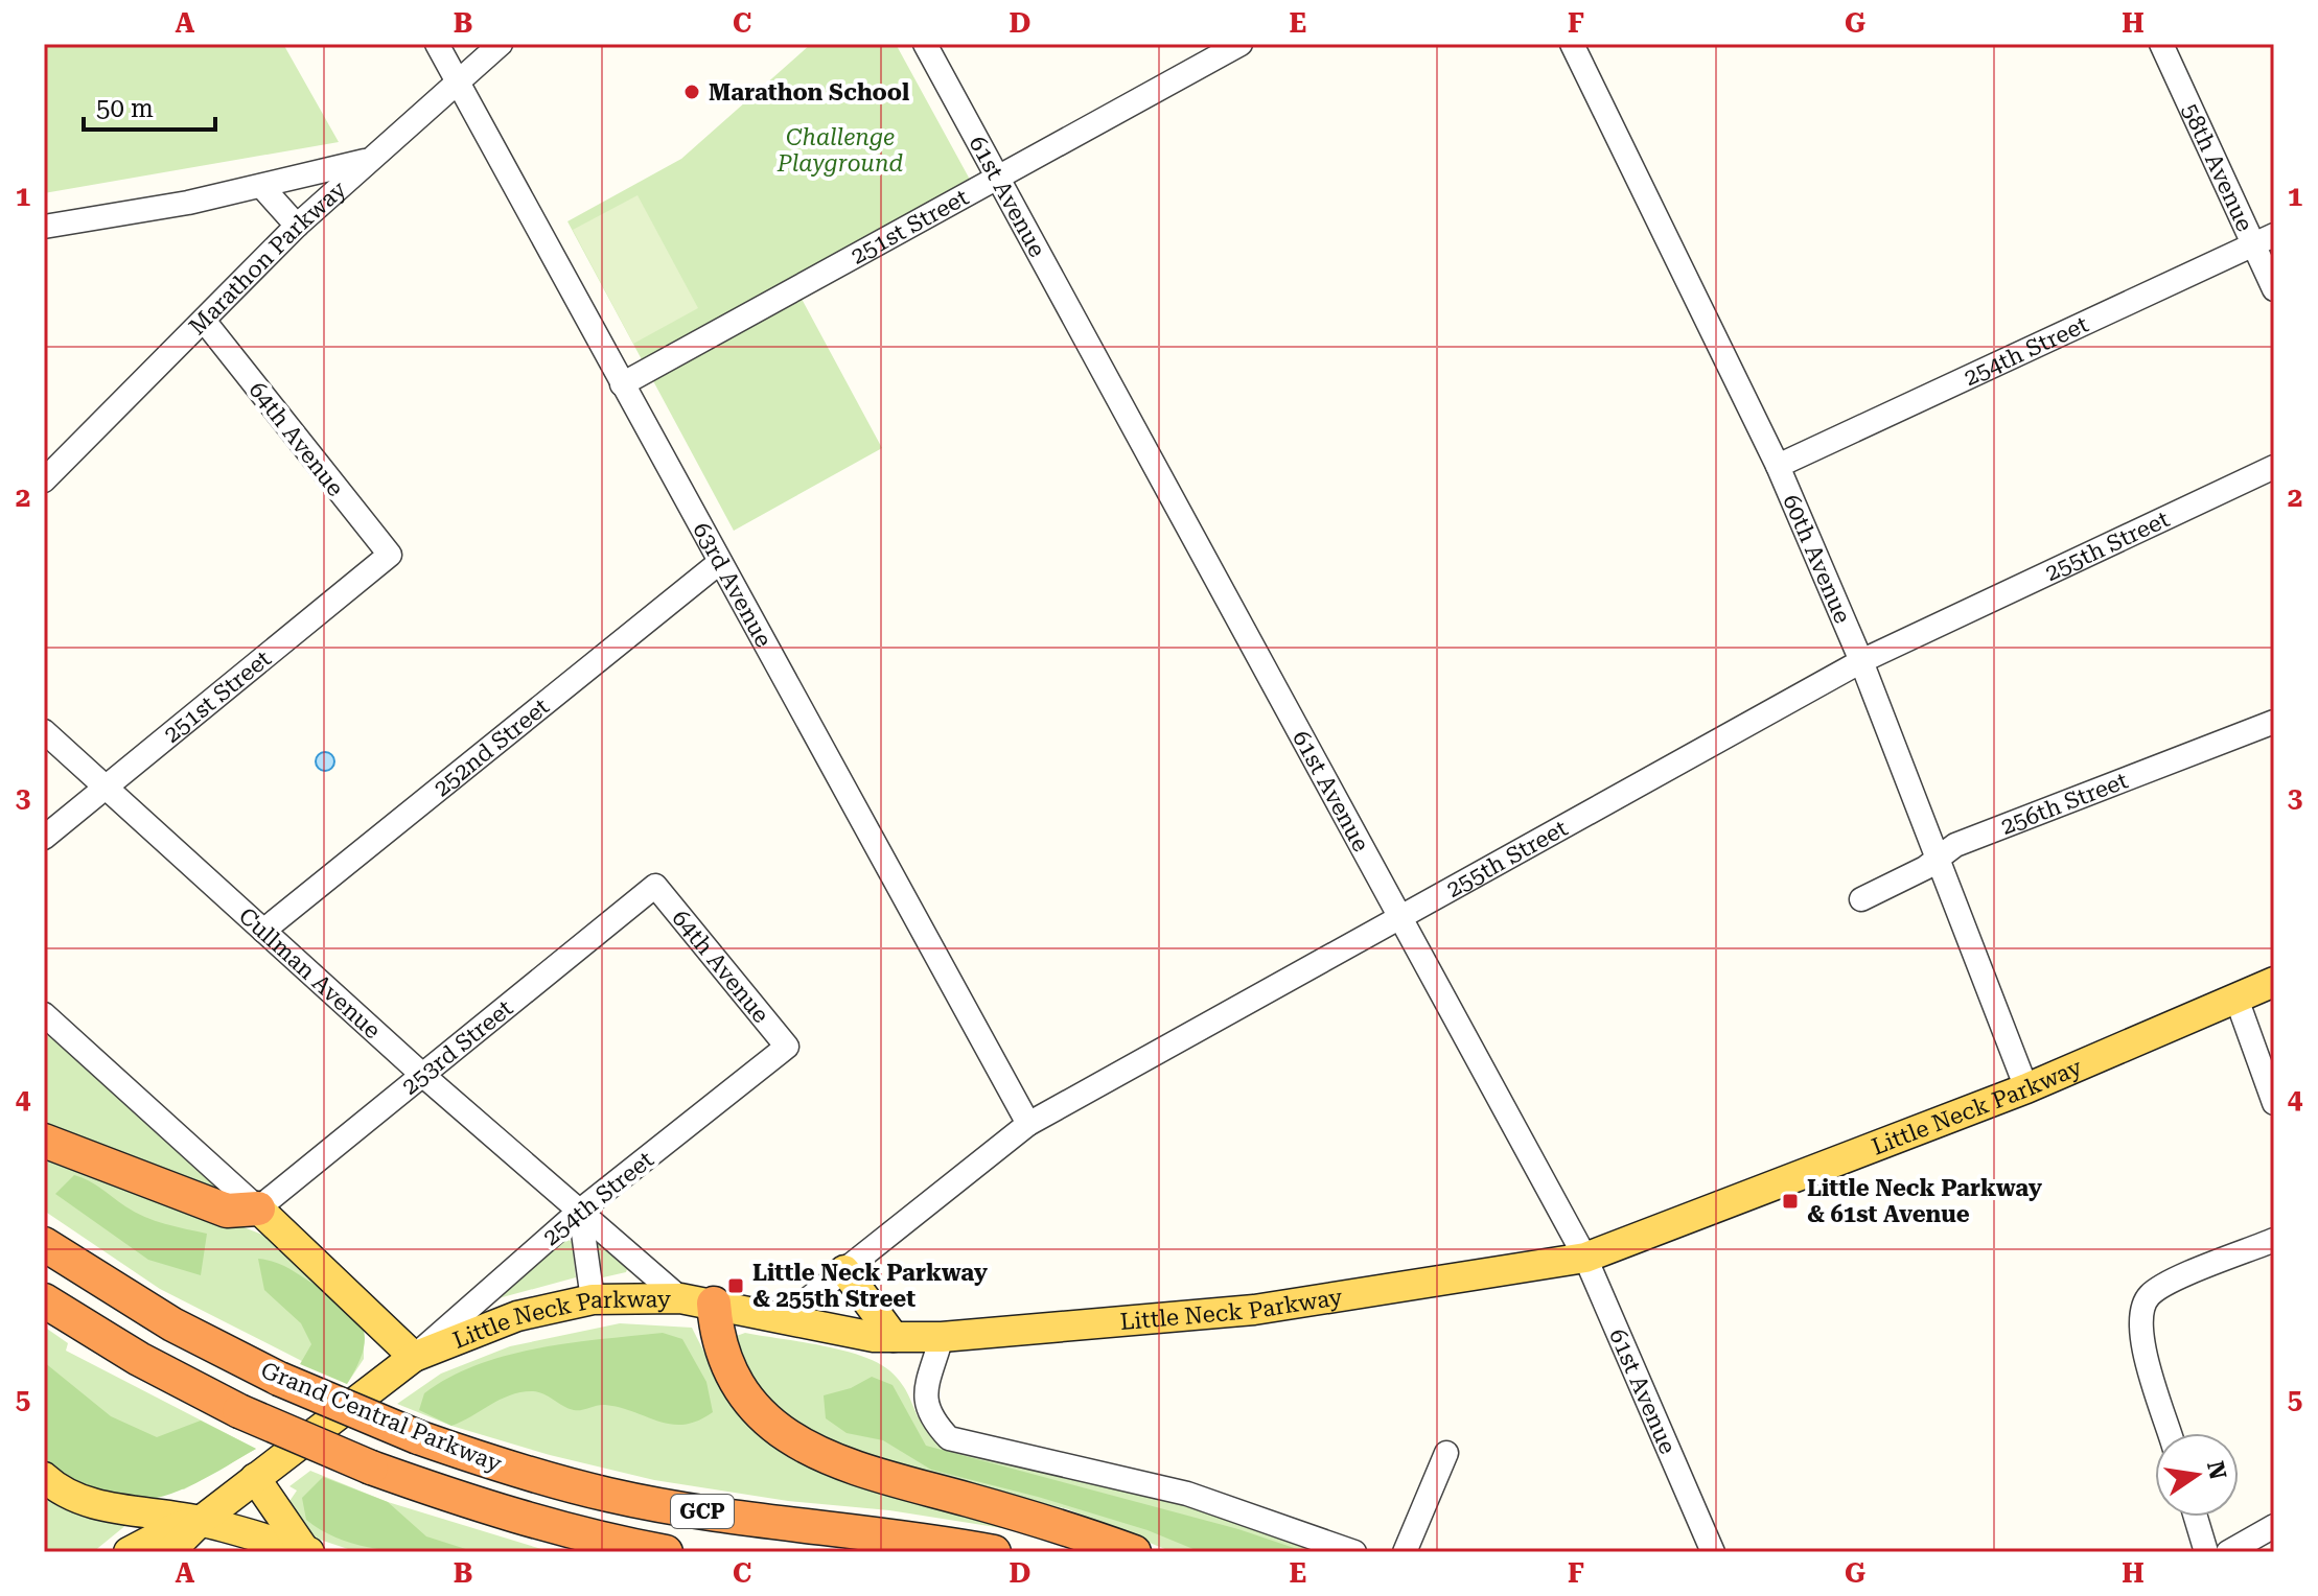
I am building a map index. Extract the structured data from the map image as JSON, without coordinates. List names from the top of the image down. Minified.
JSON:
{"streets":{"highway":["Grand Central Parkway","GCP"],"main road":["Little Neck Parkway"],"street":["58th Avenue","61st Avenue","251st Street","Marathon Parkway","254th Street","64th Avenue","255th Street","60th Avenue","63rd Avenue","252nd Street","256th Street","Cullman Avenue","253rd Street"]},"crossings":[["58th Avenue","254th Street"],["61st Avenue","251st Street"],["61st Avenue","255th Street"],["61st Avenue","Little Neck Parkway"],["251st Street","64th Avenue"],["251st Street","63rd Avenue"],["251st Street","Cullman Avenue"],["Marathon Parkway","64th Avenue"],["Marathon Parkway","63rd Avenue"],["254th Street","64th Avenue"],["254th Street","60th Avenue"],["254th Street","Cullman Avenue"],["254th Street","Little Neck Parkway"],["64th Avenue","253rd Street"],["255th Street","60th Avenue"],["255th Street","63rd Avenue"],["255th Street","Little Neck Parkway"],["60th Avenue","256th Street"],["60th Avenue","Little Neck Parkway"],["63rd Avenue","252nd Street"],["252nd Street","Cullman Avenue"],["Cullman Avenue","253rd Street"],["Cullman Avenue","Little Neck Parkway"],["Little Neck Parkway","Grand Central Parkway"]],"parks":["Challenge Playground"],"places":{"other":["Marathon School"],"transit":["Little Neck Parkway & 61st Avenue","Little Neck Parkway & 255th Street"]},"scale_bar":"50 m","north":"right","grid":{"columns":["A","B","C","D","E","F","G","H"],"rows":["1","2","3","4","5"]}}
